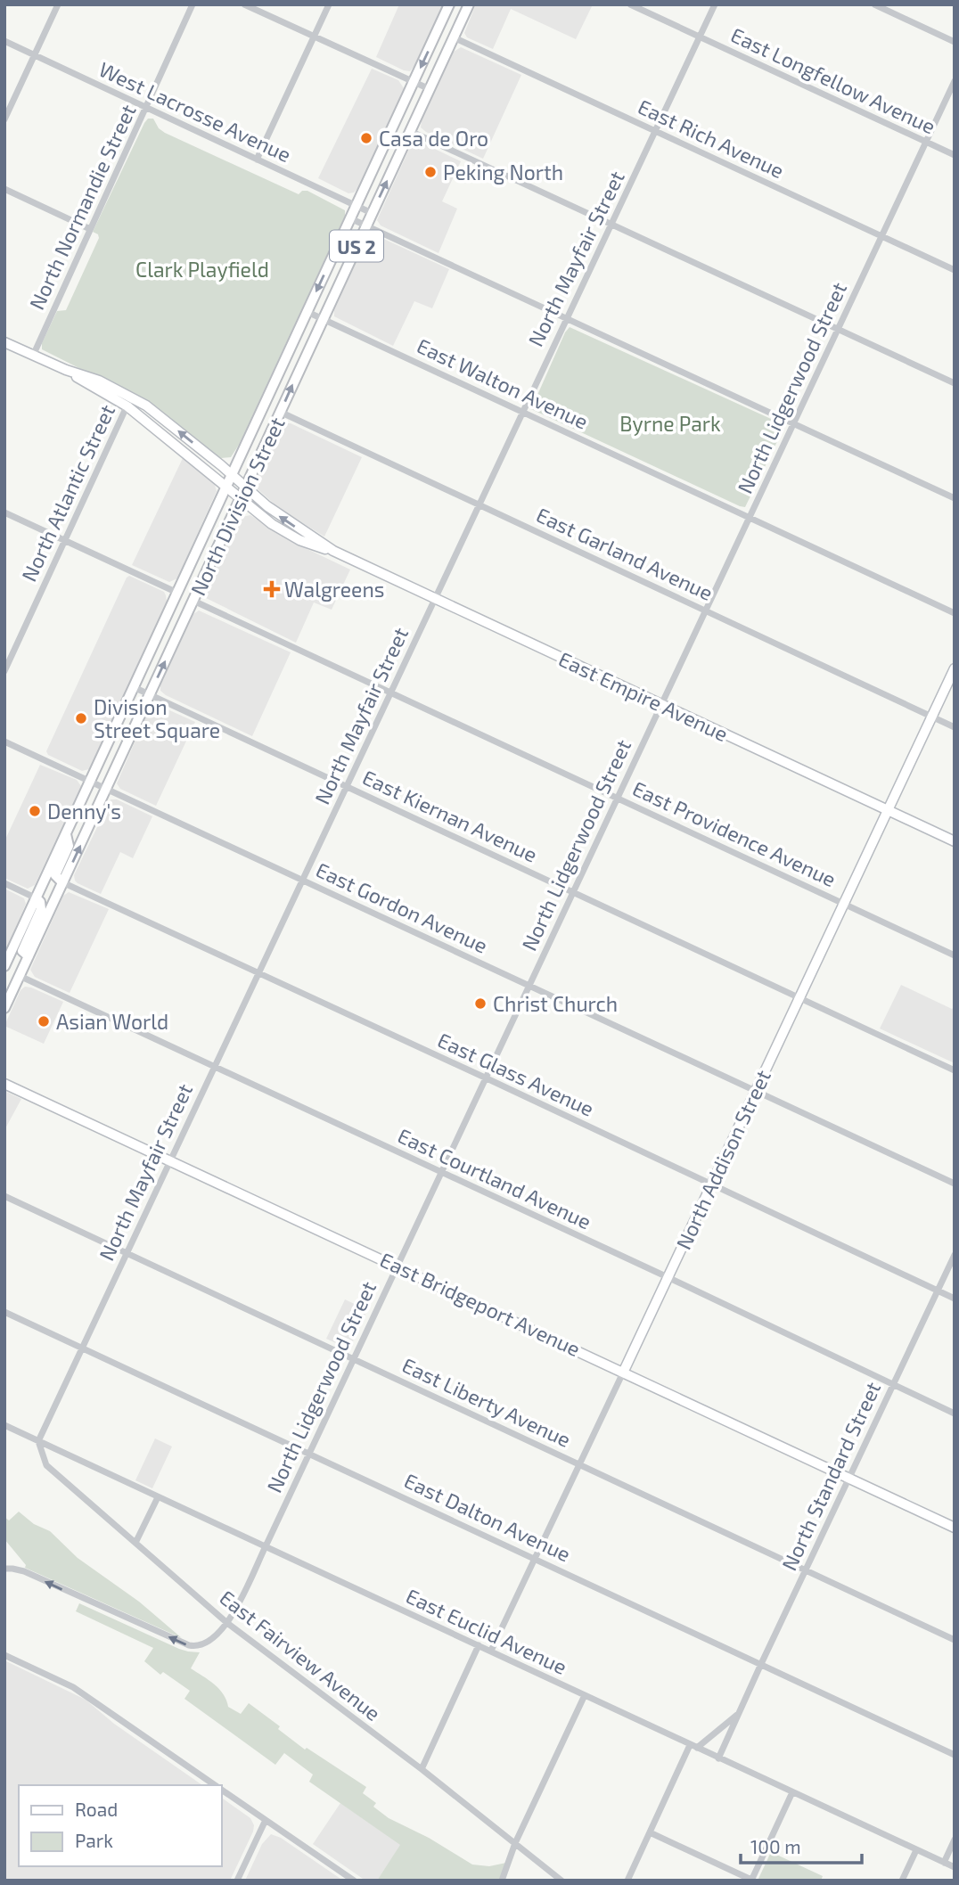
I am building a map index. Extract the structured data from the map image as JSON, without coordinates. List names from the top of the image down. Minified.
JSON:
{"streets":{"main road":["US 2","North Division Street"],"street":["East Longfellow Avenue","West Lacrosse Avenue","East Rich Avenue","North Normandie Street","North Mayfair Street","East Walton Avenue","North Lidgerwood Street","North Atlantic Street","East Garland Avenue","East Empire Avenue","East Kiernan Avenue","East Providence Avenue","East Gordon Avenue","East Glass Avenue","North Addison Street","East Courtland Avenue","East Bridgeport Avenue","East Liberty Avenue","North Standard Street","East Dalton Avenue","East Euclid Avenue","East Fairview Avenue"]},"crossings":[["East Longfellow Avenue","North Mayfair Street"],["East Longfellow Avenue","North Lidgerwood Street"],["West Lacrosse Avenue","North Normandie Street"],["West Lacrosse Avenue","North Division Street"],["East Rich Avenue","North Mayfair Street"],["East Rich Avenue","North Lidgerwood Street"],["East Rich Avenue","North Division Street"],["North Mayfair Street","East Walton Avenue"],["North Mayfair Street","East Garland Avenue"],["North Mayfair Street","East Empire Avenue"],["North Mayfair Street","East Kiernan Avenue"],["North Mayfair Street","East Providence Avenue"],["North Mayfair Street","East Gordon Avenue"],["North Mayfair Street","East Glass Avenue"],["North Mayfair Street","East Courtland Avenue"],["North Mayfair Street","East Bridgeport Avenue"],["North Mayfair Street","East Liberty Avenue"],["North Mayfair Street","East Dalton Avenue"],["North Mayfair Street","East Euclid Avenue"],["North Mayfair Street","East Fairview Avenue"],["East Walton Avenue","North Lidgerwood Street"],["East Walton Avenue","North Division Street"],["North Lidgerwood Street","East Garland Avenue"],["North Lidgerwood Street","East Empire Avenue"],["North Lidgerwood Street","East Kiernan Avenue"],["North Lidgerwood Street","East Providence Avenue"],["North Lidgerwood Street","East Gordon Avenue"],["North Lidgerwood Street","East Glass Avenue"],["North Lidgerwood Street","East Courtland Avenue"],["North Lidgerwood Street","East Bridgeport Avenue"],["North Lidgerwood Street","East Liberty Avenue"],["North Lidgerwood Street","East Dalton Avenue"],["North Lidgerwood Street","East Euclid Avenue"],["North Lidgerwood Street","East Fairview Avenue"],["North Atlantic Street","East Empire Avenue"],["North Division Street","East Garland Avenue"],["North Division Street","East Empire Avenue"],["North Division Street","East Kiernan Avenue"],["North Division Street","East Providence Avenue"],["North Division Street","East Gordon Avenue"],["North Division Street","East Glass Avenue"],["North Division Street","East Courtland Avenue"],["East Garland Avenue","North Addison Street"],["East Empire Avenue","North Addison Street"],["East Kiernan Avenue","North Addison Street"],["East Providence Avenue","North Addison Street"],["East Gordon Avenue","North Addison Street"],["East Glass Avenue","North Addison Street"],["East Glass Avenue","North Standard Street"],["North Addison Street","East Courtland Avenue"],["North Addison Street","East Bridgeport Avenue"],["North Addison Street","East Liberty Avenue"],["North Addison Street","East Dalton Avenue"],["North Addison Street","East Euclid Avenue"],["East Courtland Avenue","North Standard Street"],["East Bridgeport Avenue","North Standard Street"],["East Liberty Avenue","North Standard Street"],["North Standard Street","East Dalton Avenue"],["North Standard Street","East Euclid Avenue"],["East Euclid Avenue","East Fairview Avenue"]],"parks":["Clark Playfield","Byrne Park"],"places":{"other":["Casa de Oro","Peking North","Division Street Square","Denny's","Christ Church","Asian World"],"health":["Walgreens"]},"legend":["Road","Park"],"scale_bar":"100 m"}
